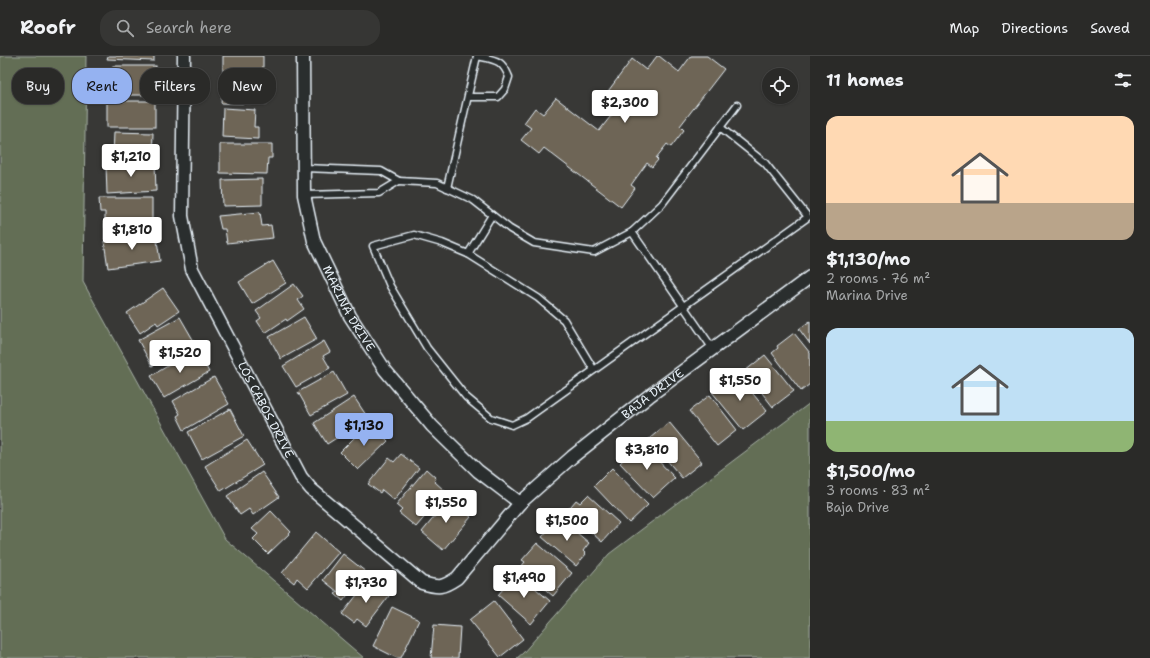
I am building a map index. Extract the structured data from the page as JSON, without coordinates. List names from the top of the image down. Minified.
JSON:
{"streets":{"street":["MARINA DRIVE","BAJA DRIVE","LOS CABOS DRIVE"]},"crossings":[["MARINA DRIVE","BAJA DRIVE"],["MARINA DRIVE","LOS CABOS DRIVE"],["BAJA DRIVE","LOS CABOS DRIVE"]],"page":{"header":"Roofr","search":"Search here","nav":["Map","Directions","Saved"],"heading":"11 homes","chip":["Buy","Rent","Filters","New"],"price":["$2,300","$1,210","$1,810","$1,520","$1,550","$1,130","$3,810","$1,550","$1,500","$1,490","$1,730"],"list":[{"name":"$1,130/mo","note":"2 rooms · 76 m² · Marina Drive"},{"name":"$1,500/mo","note":"3 rooms · 83 m² · Baja Drive"}]}}
